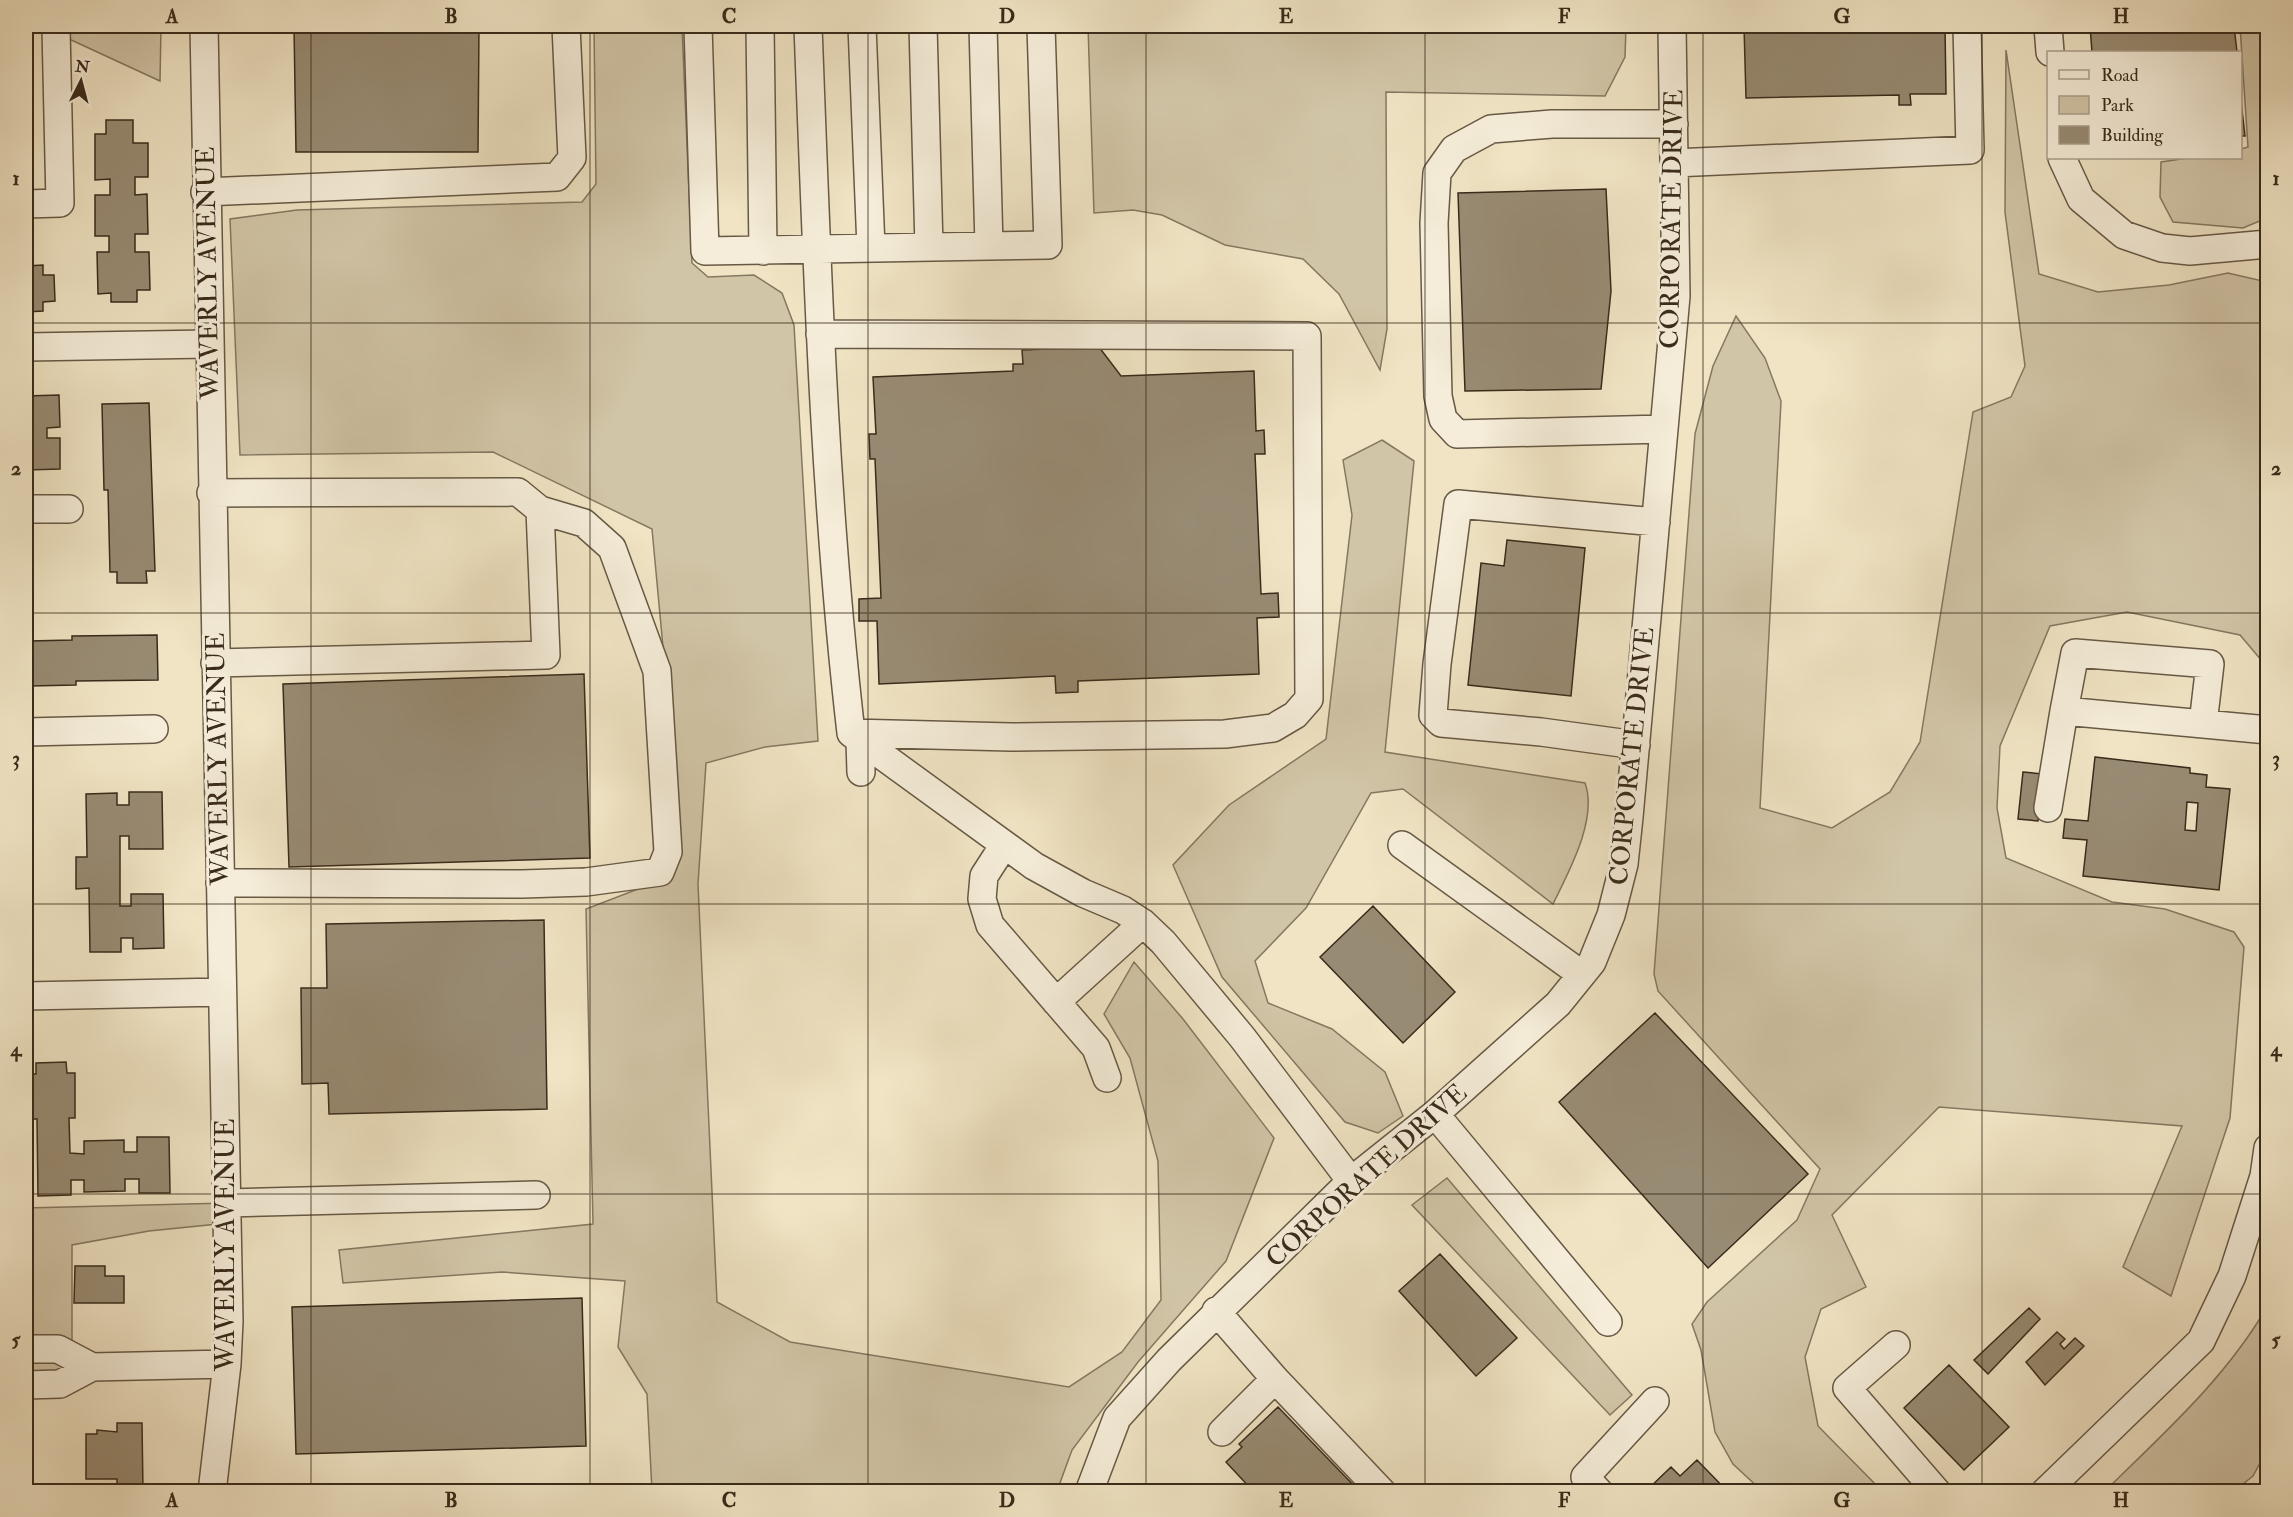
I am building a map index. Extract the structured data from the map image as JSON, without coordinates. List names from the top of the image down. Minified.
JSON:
{"streets":{"street":["CORPORATE DRIVE","WAVERLY AVENUE"]},"legend":["Road","Park","Building"],"north":"top","grid":{"columns":["A","B","C","D","E","F","G","H"],"rows":["1","2","3","4","5"]}}
